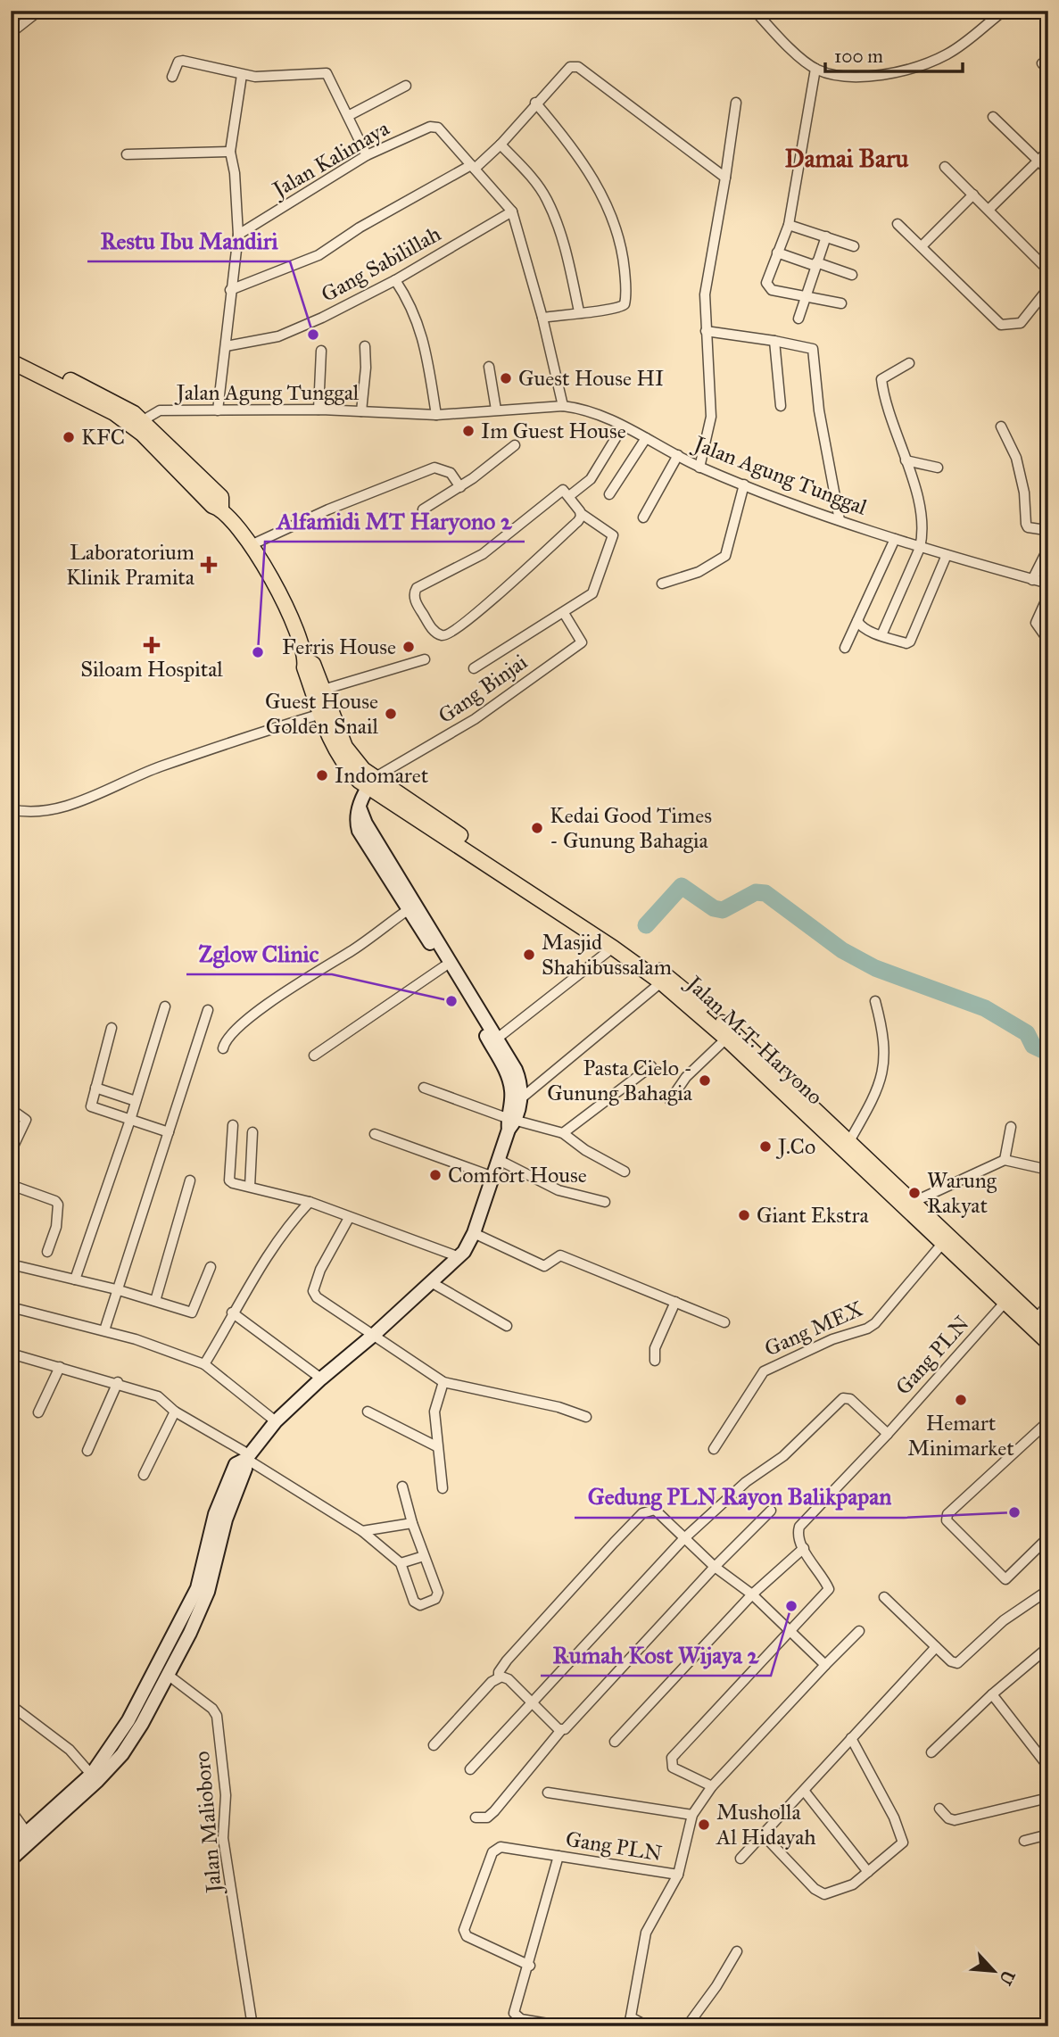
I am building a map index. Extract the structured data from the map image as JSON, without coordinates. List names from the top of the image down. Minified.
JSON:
{"streets":{"main road":["Jalan M.T. Haryono"],"street":["Jalan Kalimaya","Gang Sabilillah","Jalan Agung Tunggal","Gang Binjai","Gang MEX","Gang PLN","Jalan Malioboro"]},"crossings":[["Jalan Kalimaya","Gang Sabilillah"],["Jalan Kalimaya","Jalan Agung Tunggal"],["Jalan Agung Tunggal","Jalan M.T. Haryono"],["Gang Binjai","Jalan M.T. Haryono"],["Jalan M.T. Haryono","Gang MEX"],["Jalan M.T. Haryono","Gang PLN"]],"districts":["Damai Baru"],"places":{"other":["Restu Ibu Mandiri","Guest House HI","Im Guest House","KFC","Ferris House","Alfamidi MT Haryono 2","Guest House Golden Snail","Indomaret","Kedai Good Times - Gunung Bahagia","Masjid Shahibussalam","Zglow Clinic","Pasta Cielo - Gunung Bahagia","J.Co","Comfort House","Warung Rakyat","Giant Ekstra","Hemart Minimarket","Gedung PLN Rayon Balikpapan","Rumah Kost Wijaya 2","Musholla Al Hidayah"],"health":["Laboratorium Klinik Pramita","Siloam Hospital"]},"scale_bar":"100 m","north":"bottom right"}
